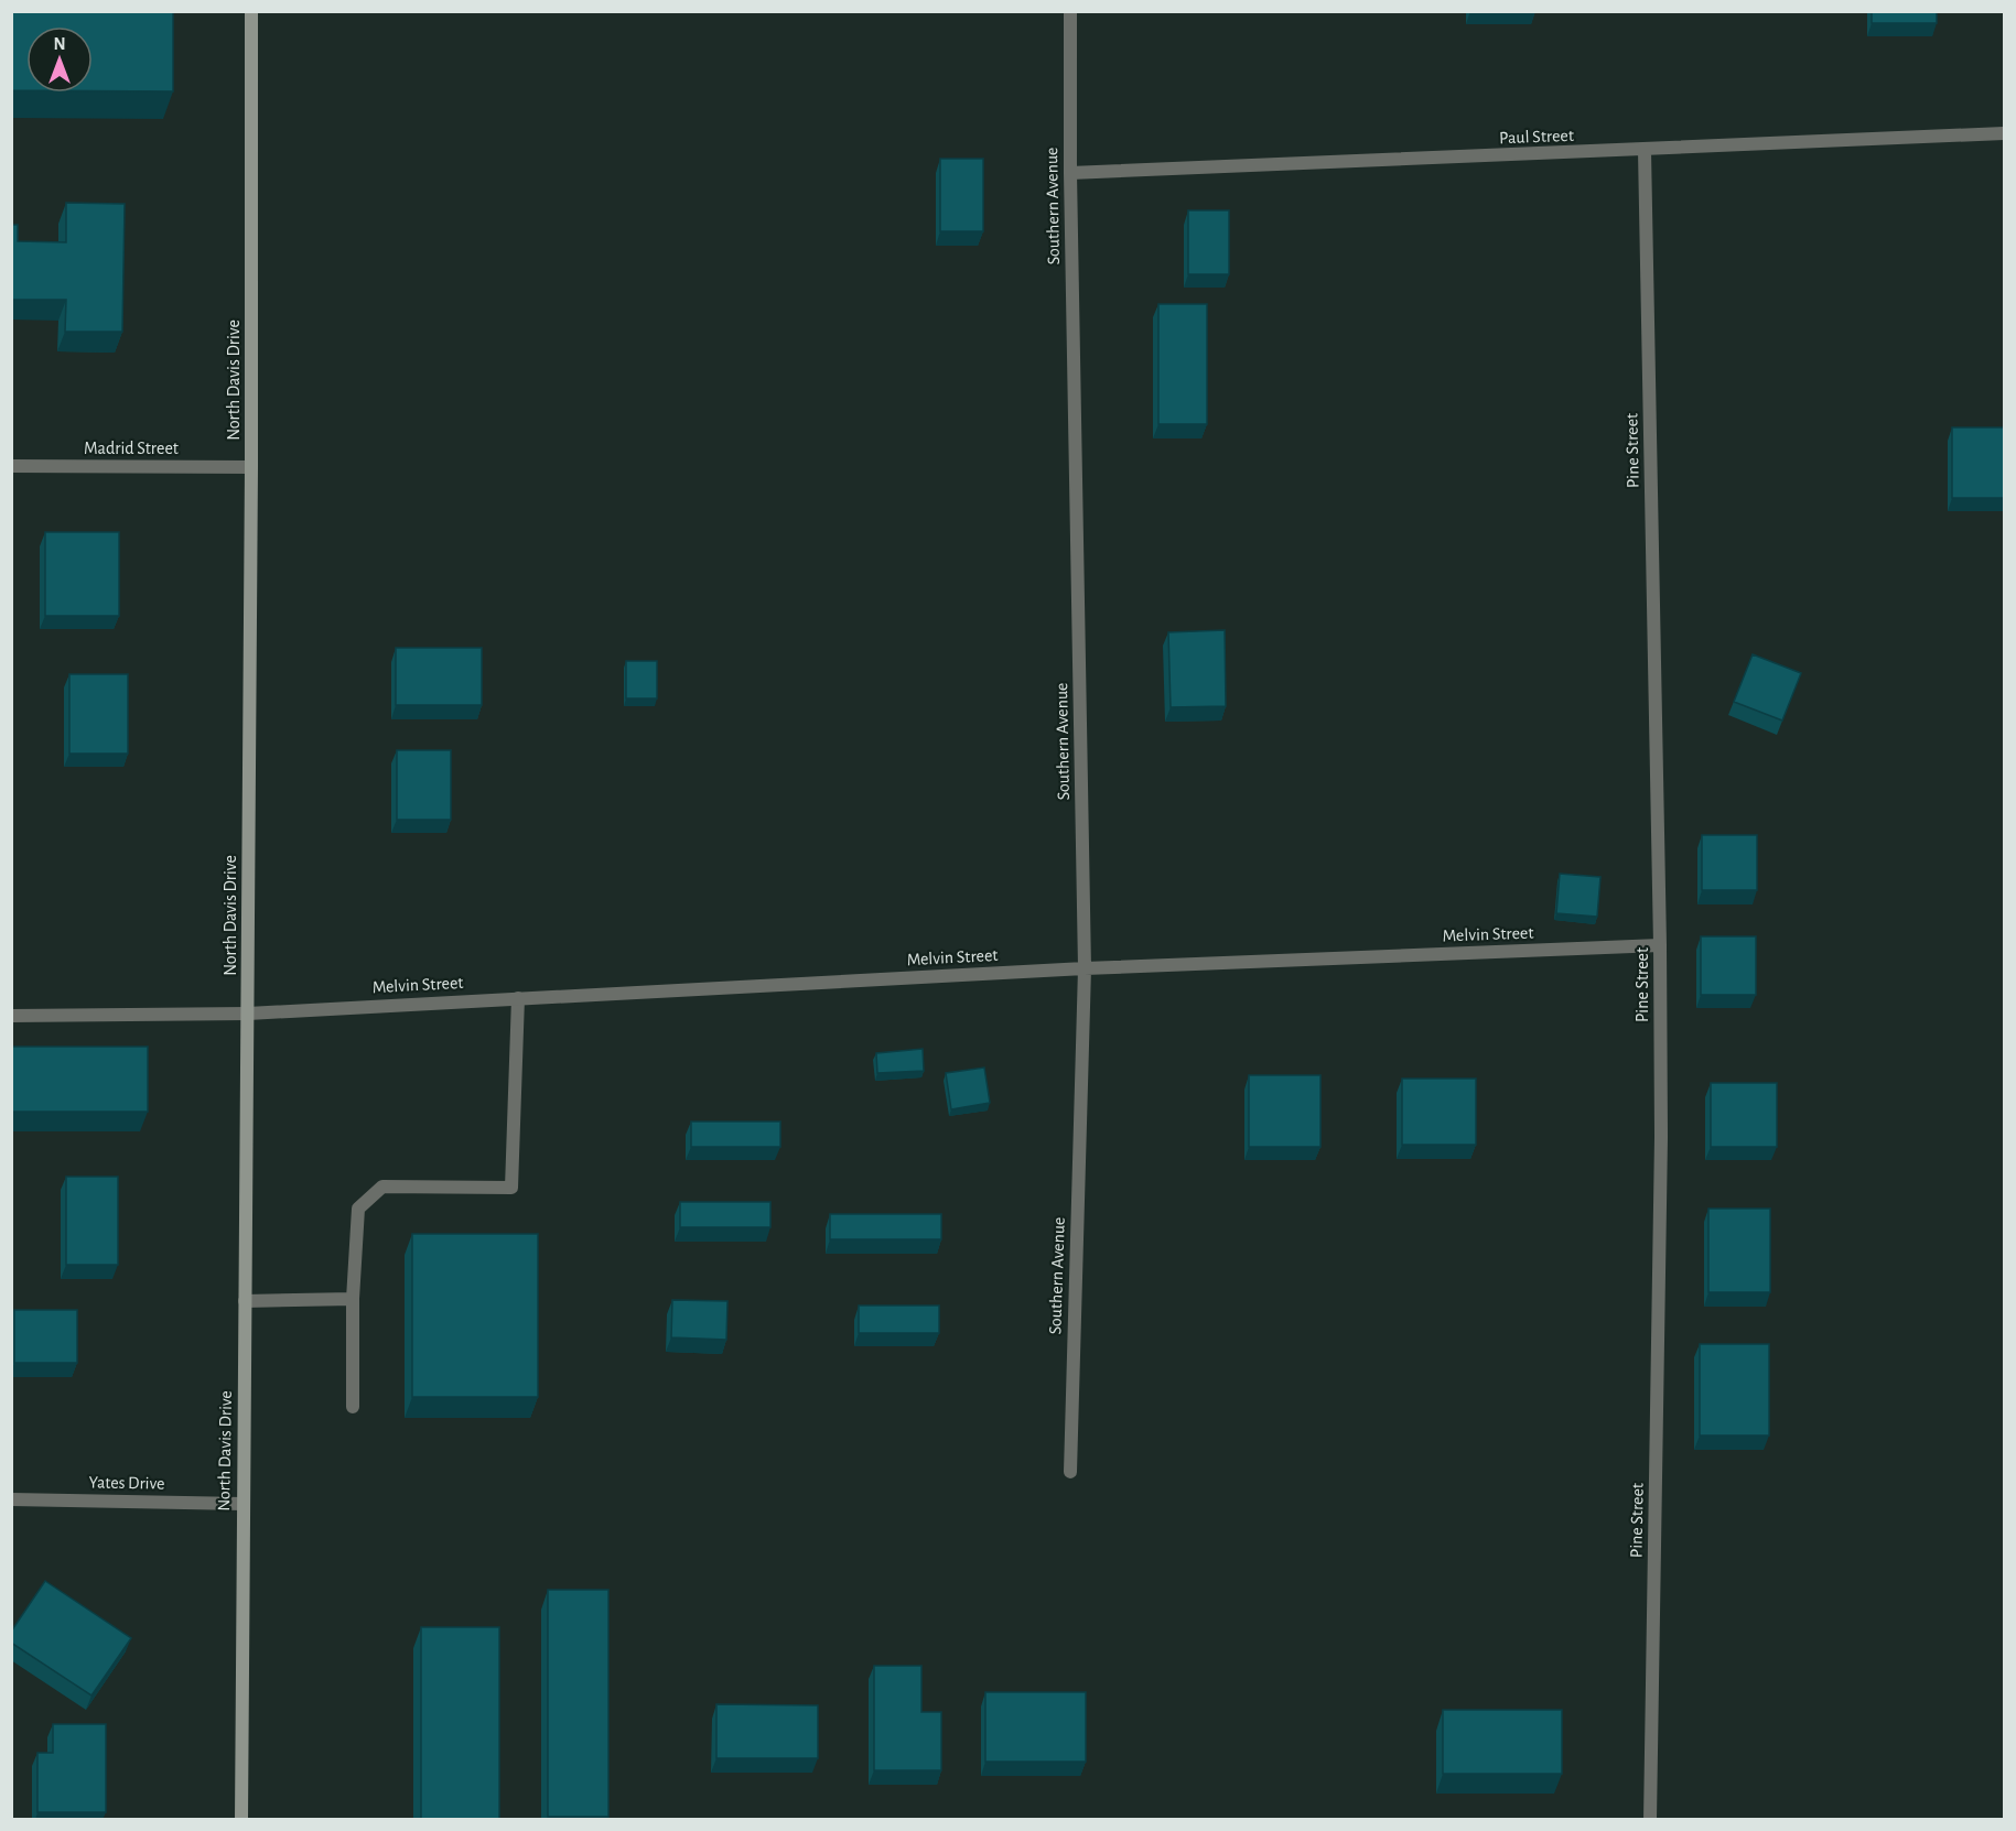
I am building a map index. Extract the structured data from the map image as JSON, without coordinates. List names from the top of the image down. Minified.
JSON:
{"streets":{"main road":["North Davis Drive"],"street":["Paul Street","Southern Avenue","Madrid Street","Pine Street","Melvin Street","Yates Drive"]},"crossings":[["Paul Street","Southern Avenue"],["Paul Street","Pine Street"],["Southern Avenue","Melvin Street"],["North Davis Drive","Madrid Street"],["North Davis Drive","Melvin Street"],["North Davis Drive","Yates Drive"],["Pine Street","Melvin Street"]],"north":"top"}
